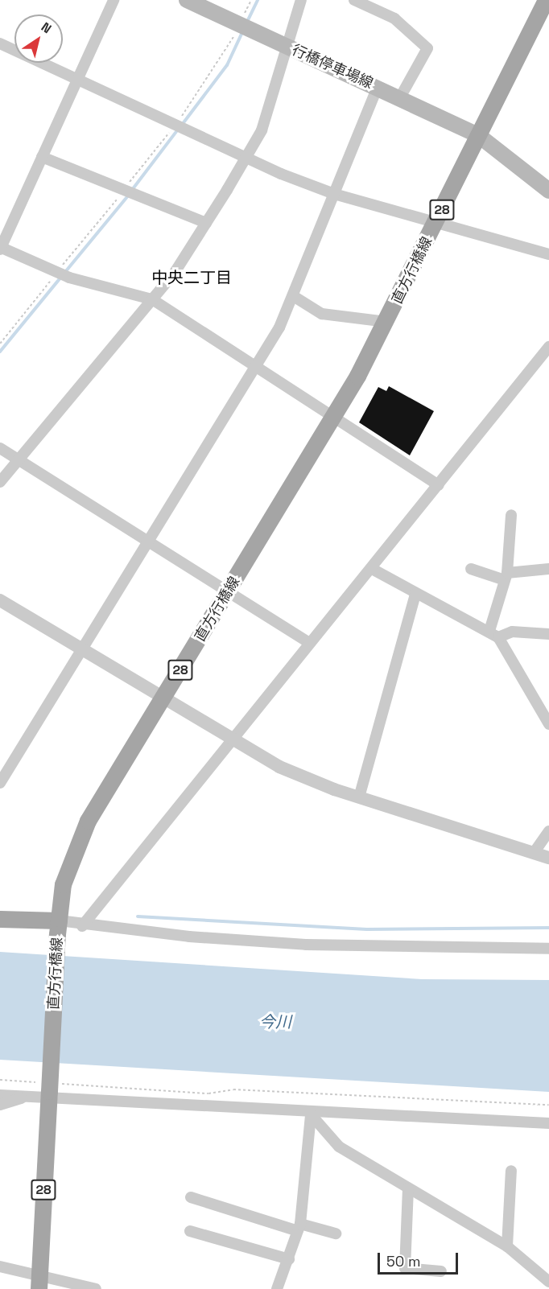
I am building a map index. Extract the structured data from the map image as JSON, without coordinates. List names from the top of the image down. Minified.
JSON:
{"streets":{"main road":["行橋停車場線","28","直方行橋線"]},"crossings":[["行橋停車場線","直方行橋線"]],"districts":["中央二丁目"],"water":["今川"],"scale_bar":"50 m","north":"top right"}
